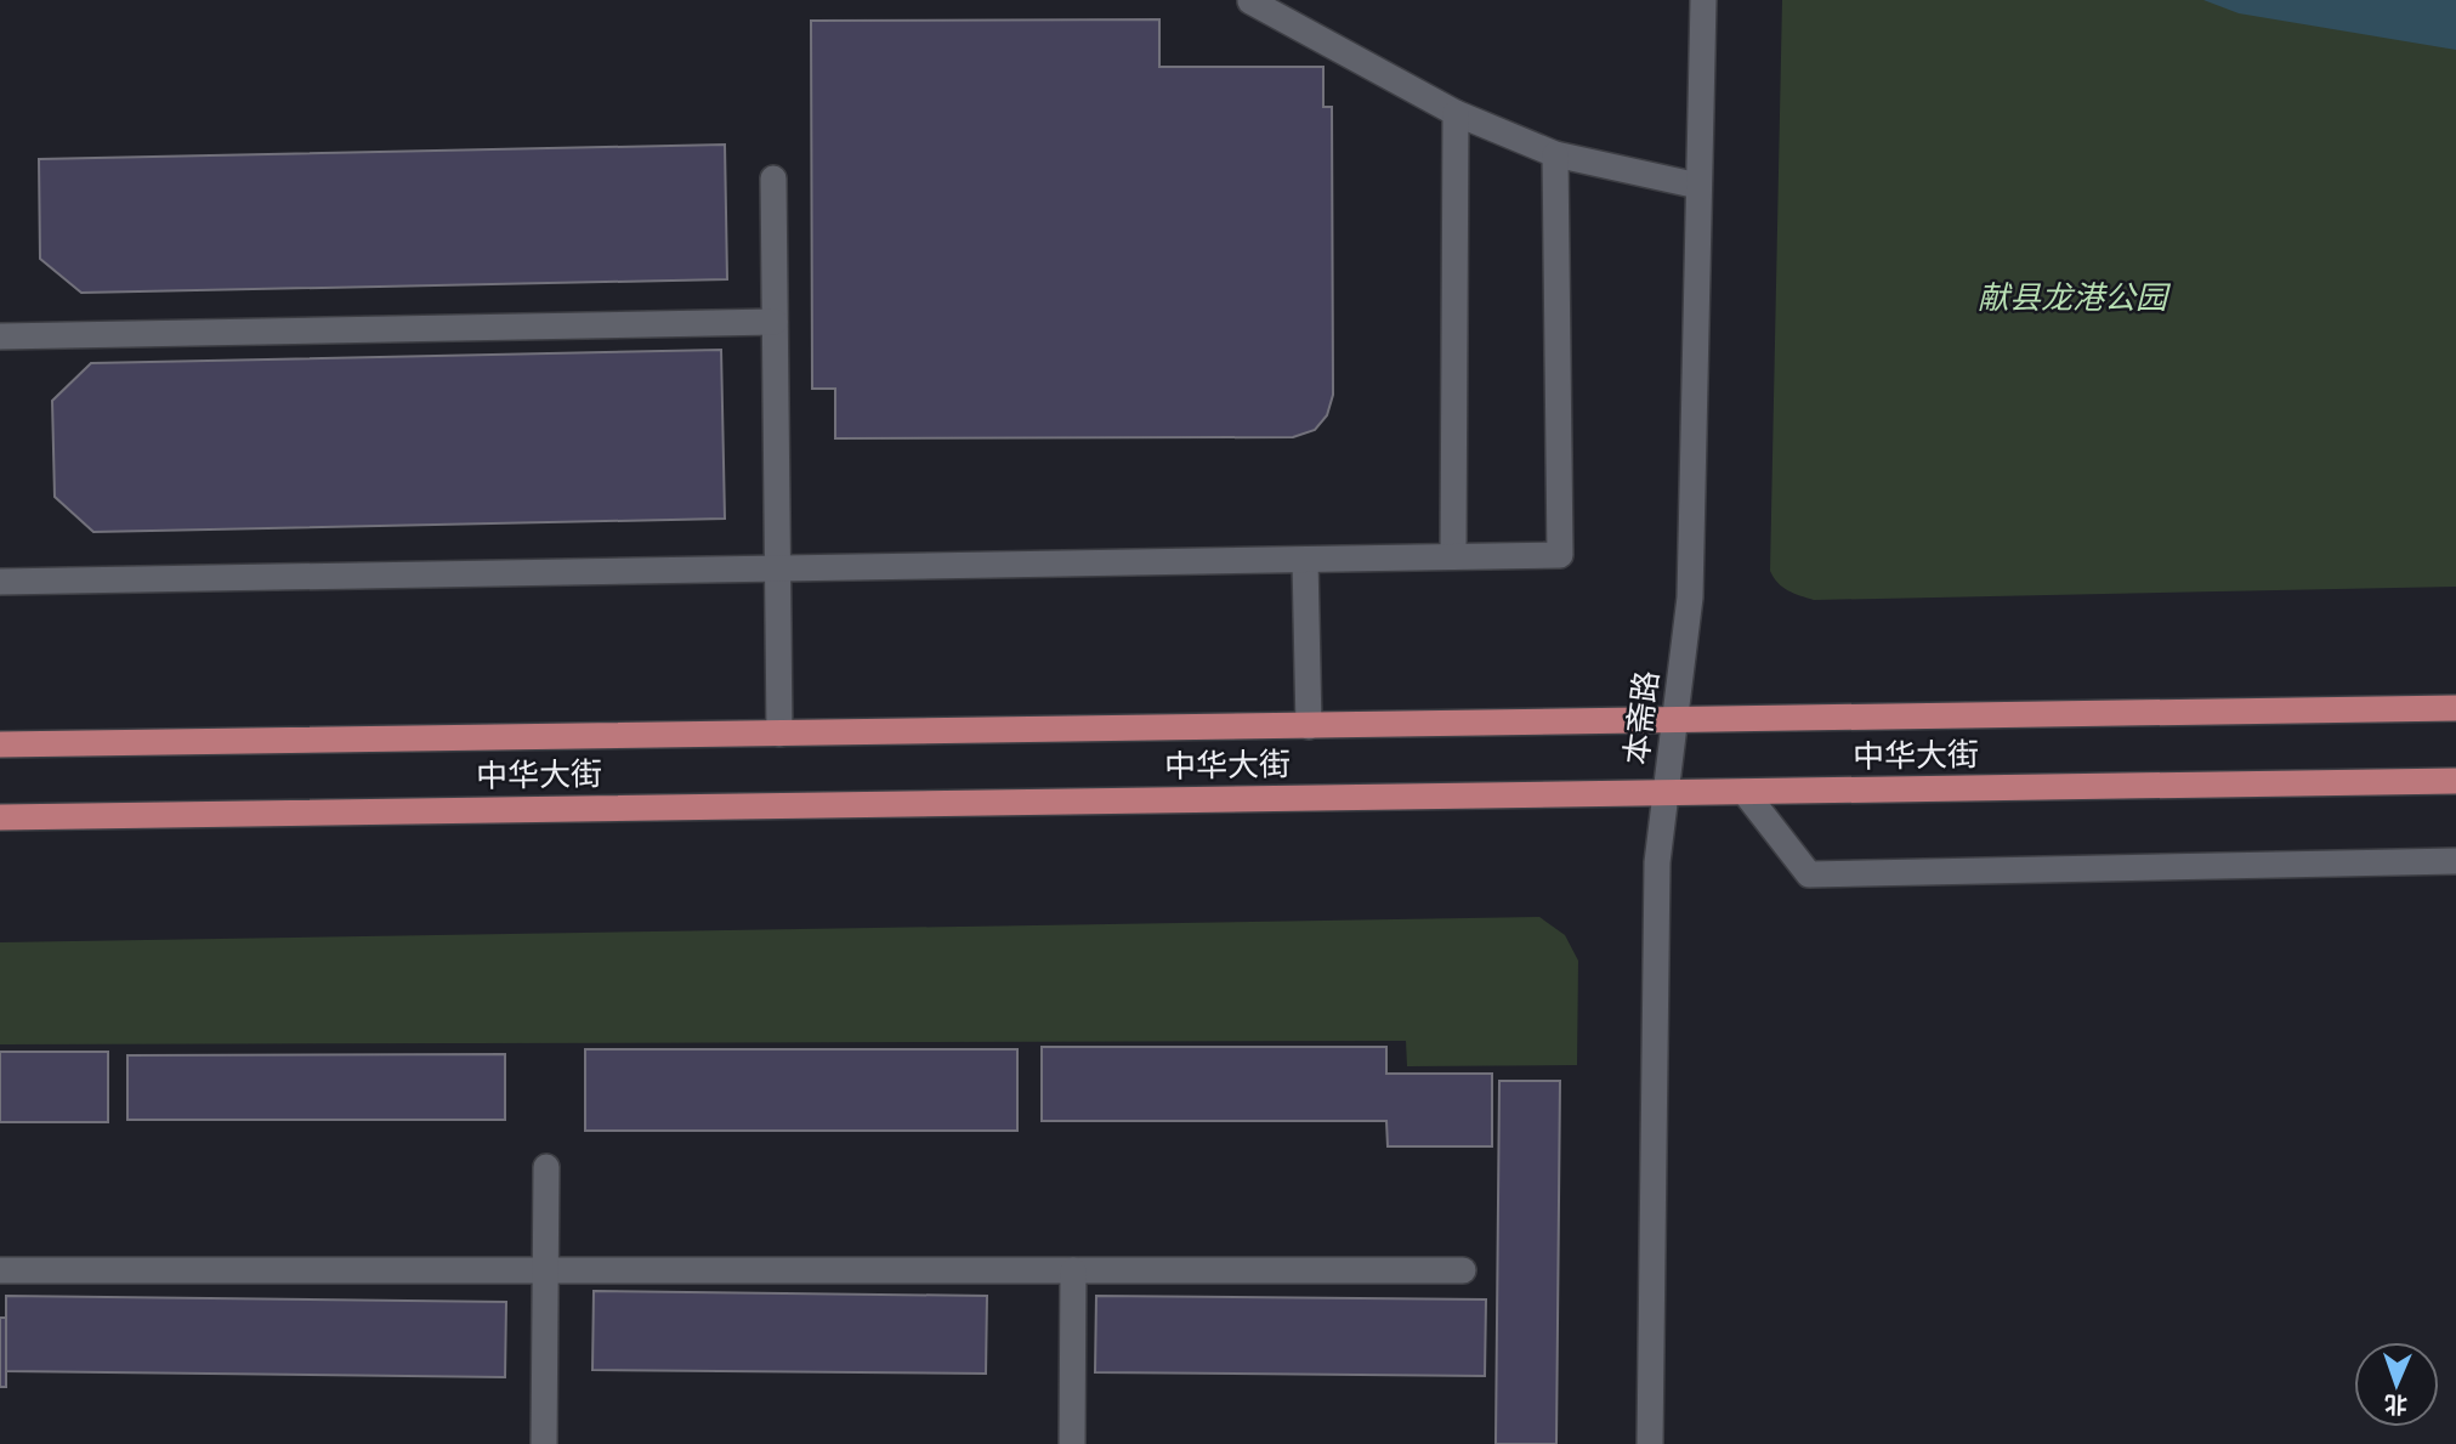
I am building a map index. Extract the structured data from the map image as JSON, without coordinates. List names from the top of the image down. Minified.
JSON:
{"streets":{"main road":["中华大街"],"street":["本斋路"]},"crossings":[["本斋路","中华大街"]],"parks":["献县龙港公园"],"north":"bottom"}
